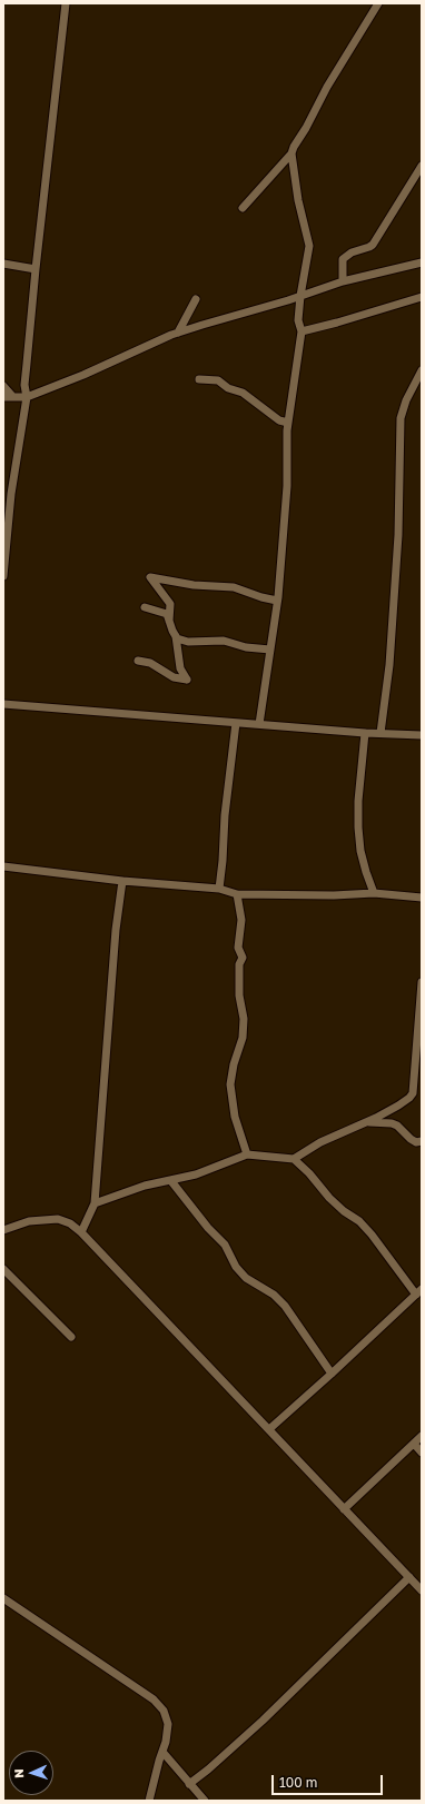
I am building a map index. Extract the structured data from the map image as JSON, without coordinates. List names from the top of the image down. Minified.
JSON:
{"scale_bar":"100 m","north":"left"}
